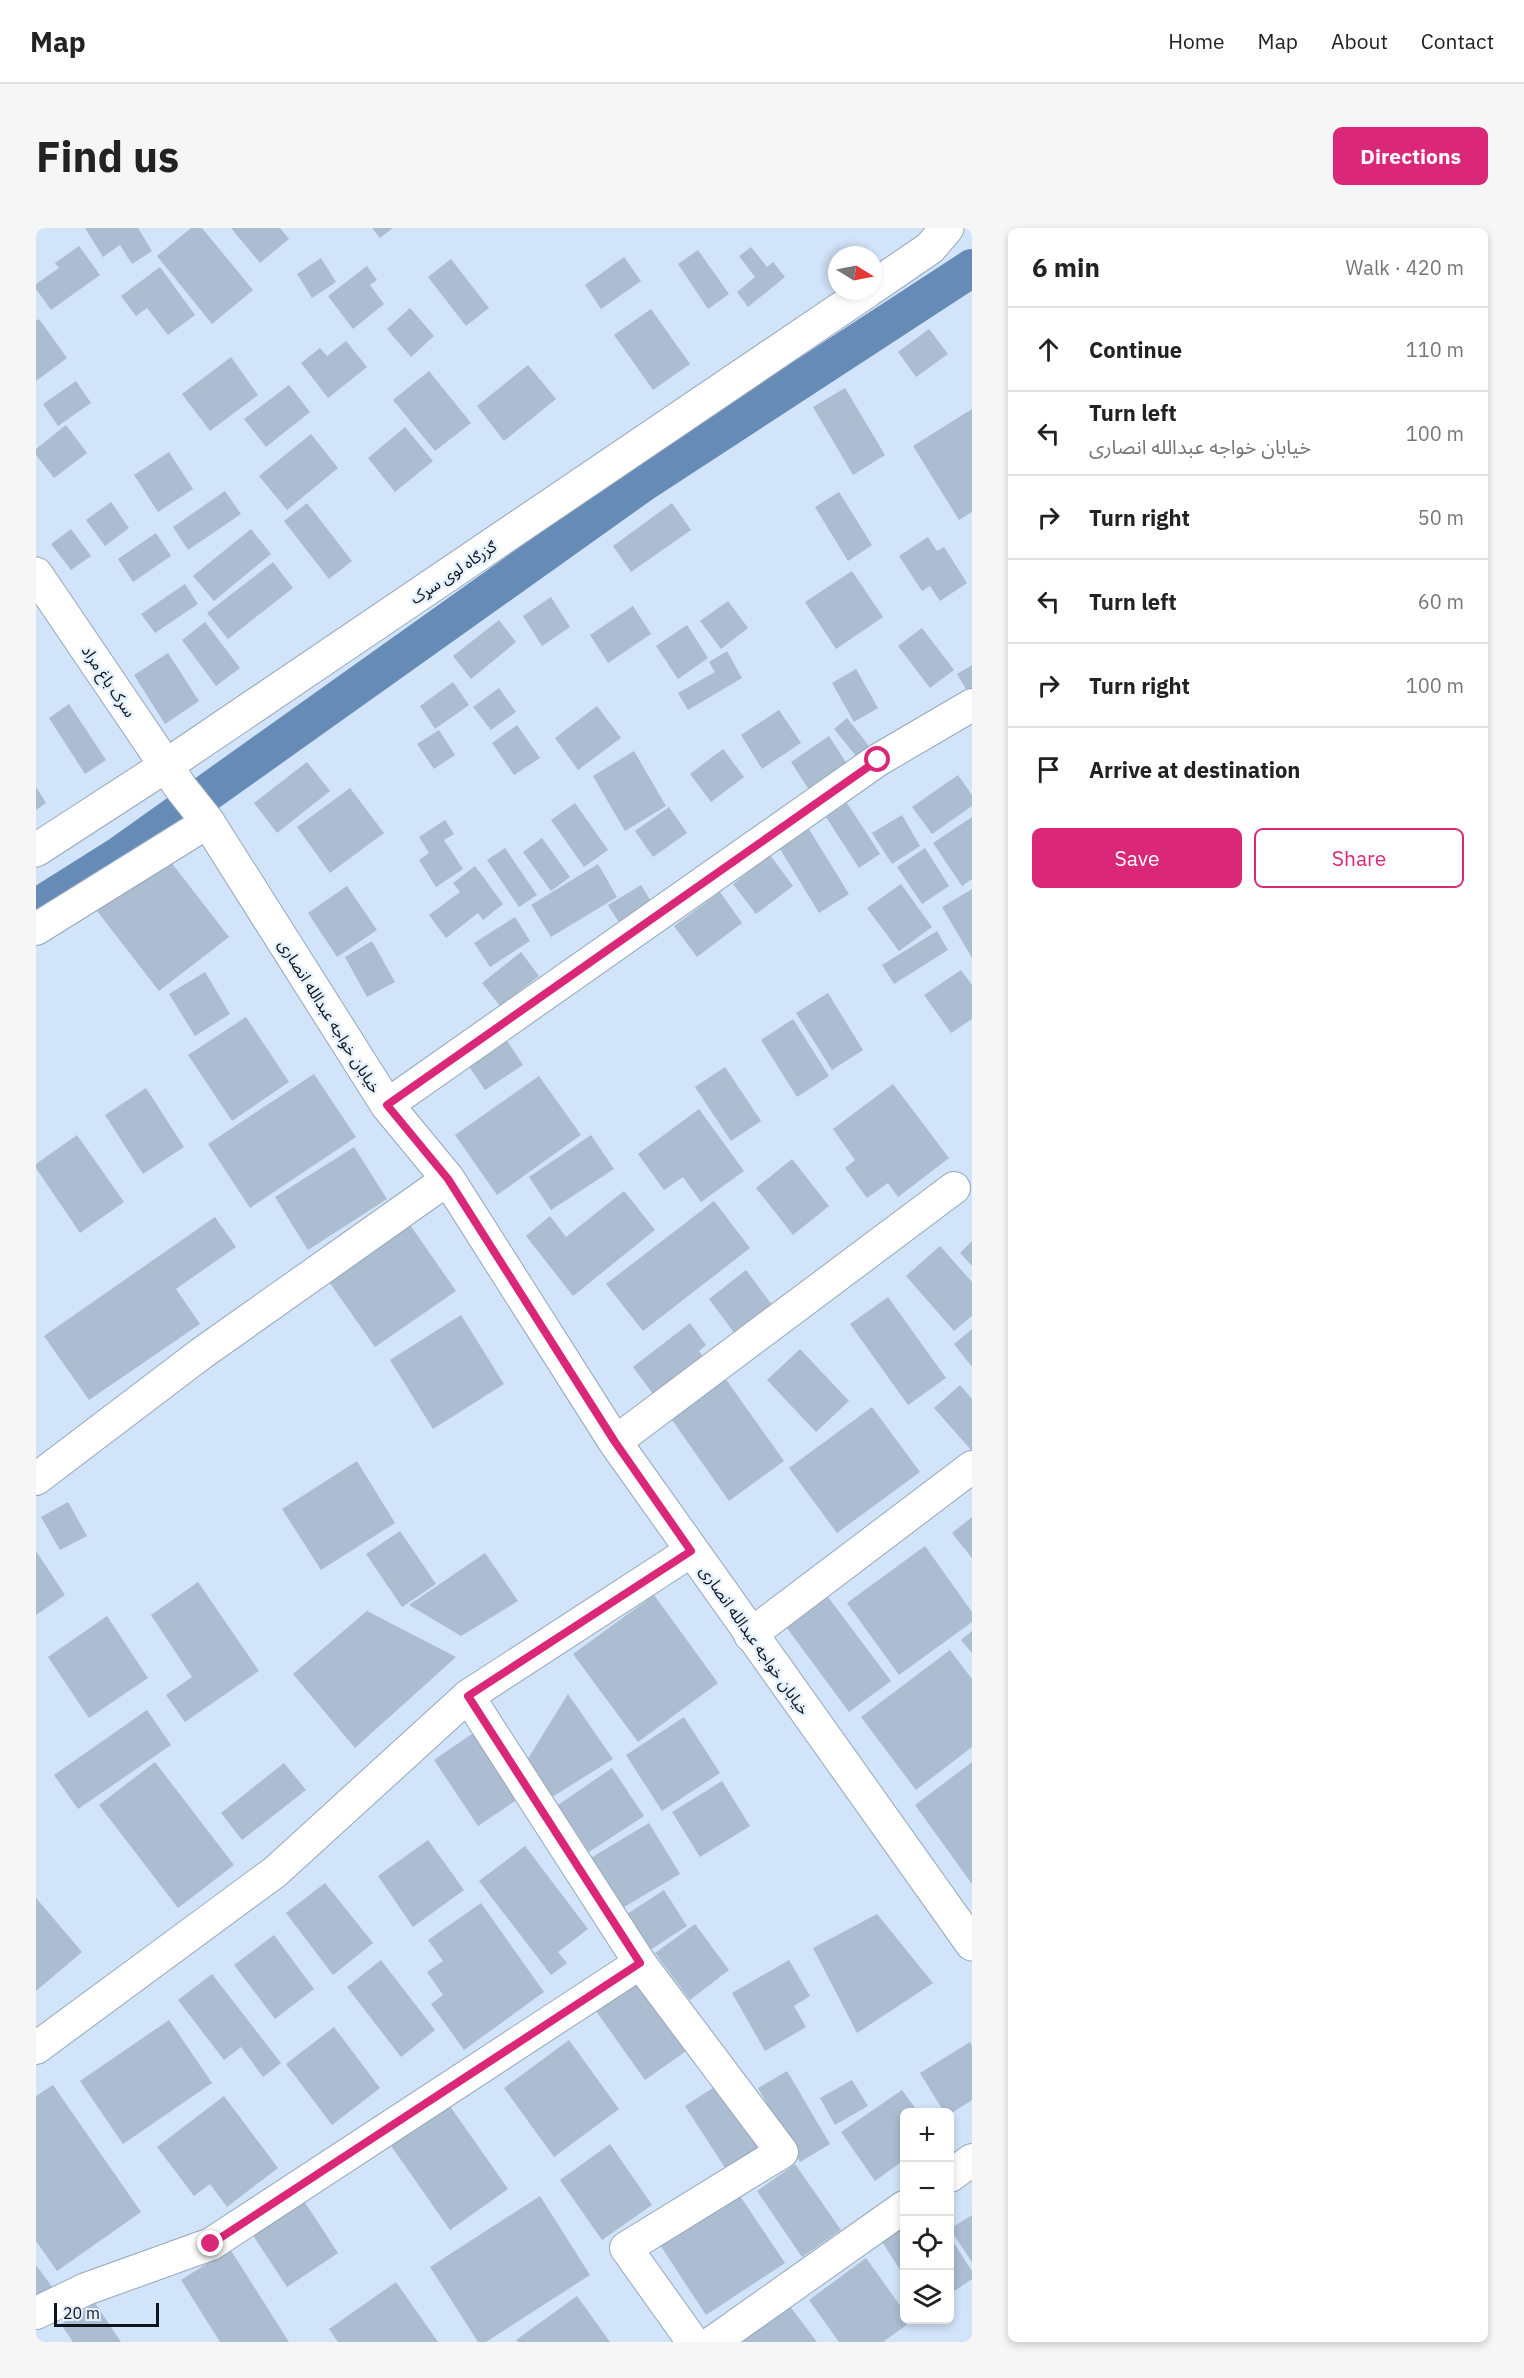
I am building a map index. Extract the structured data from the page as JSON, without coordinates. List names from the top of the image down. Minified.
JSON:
{"streets":{"street":["ګزرګاه لوی سړک","سرک باغ مراد","خیابان خواجه عبدالله انصاری"]},"crossings":[["ګزرګاه لوی سړک","سرک باغ مراد"],["سرک باغ مراد","خیابان خواجه عبدالله انصاری"]],"scale_bar":"20 m","north":"right","page":{"header":"Map","nav":["Home","Map","About","Contact"],"buttons":["Directions",["Save","Share"]],"title":"Find us","heading":["6 min","Walk · 420 m"],"list":[["Continue","110 m"],["Turn left","خیابان خواجه عبدالله انصاری","100 m"],["Turn right","50 m"],["Turn left","60 m"],["Turn right","100 m"],"Arrive at destination"],"map_buttons":["+","−"],"scale":"20 m"}}
